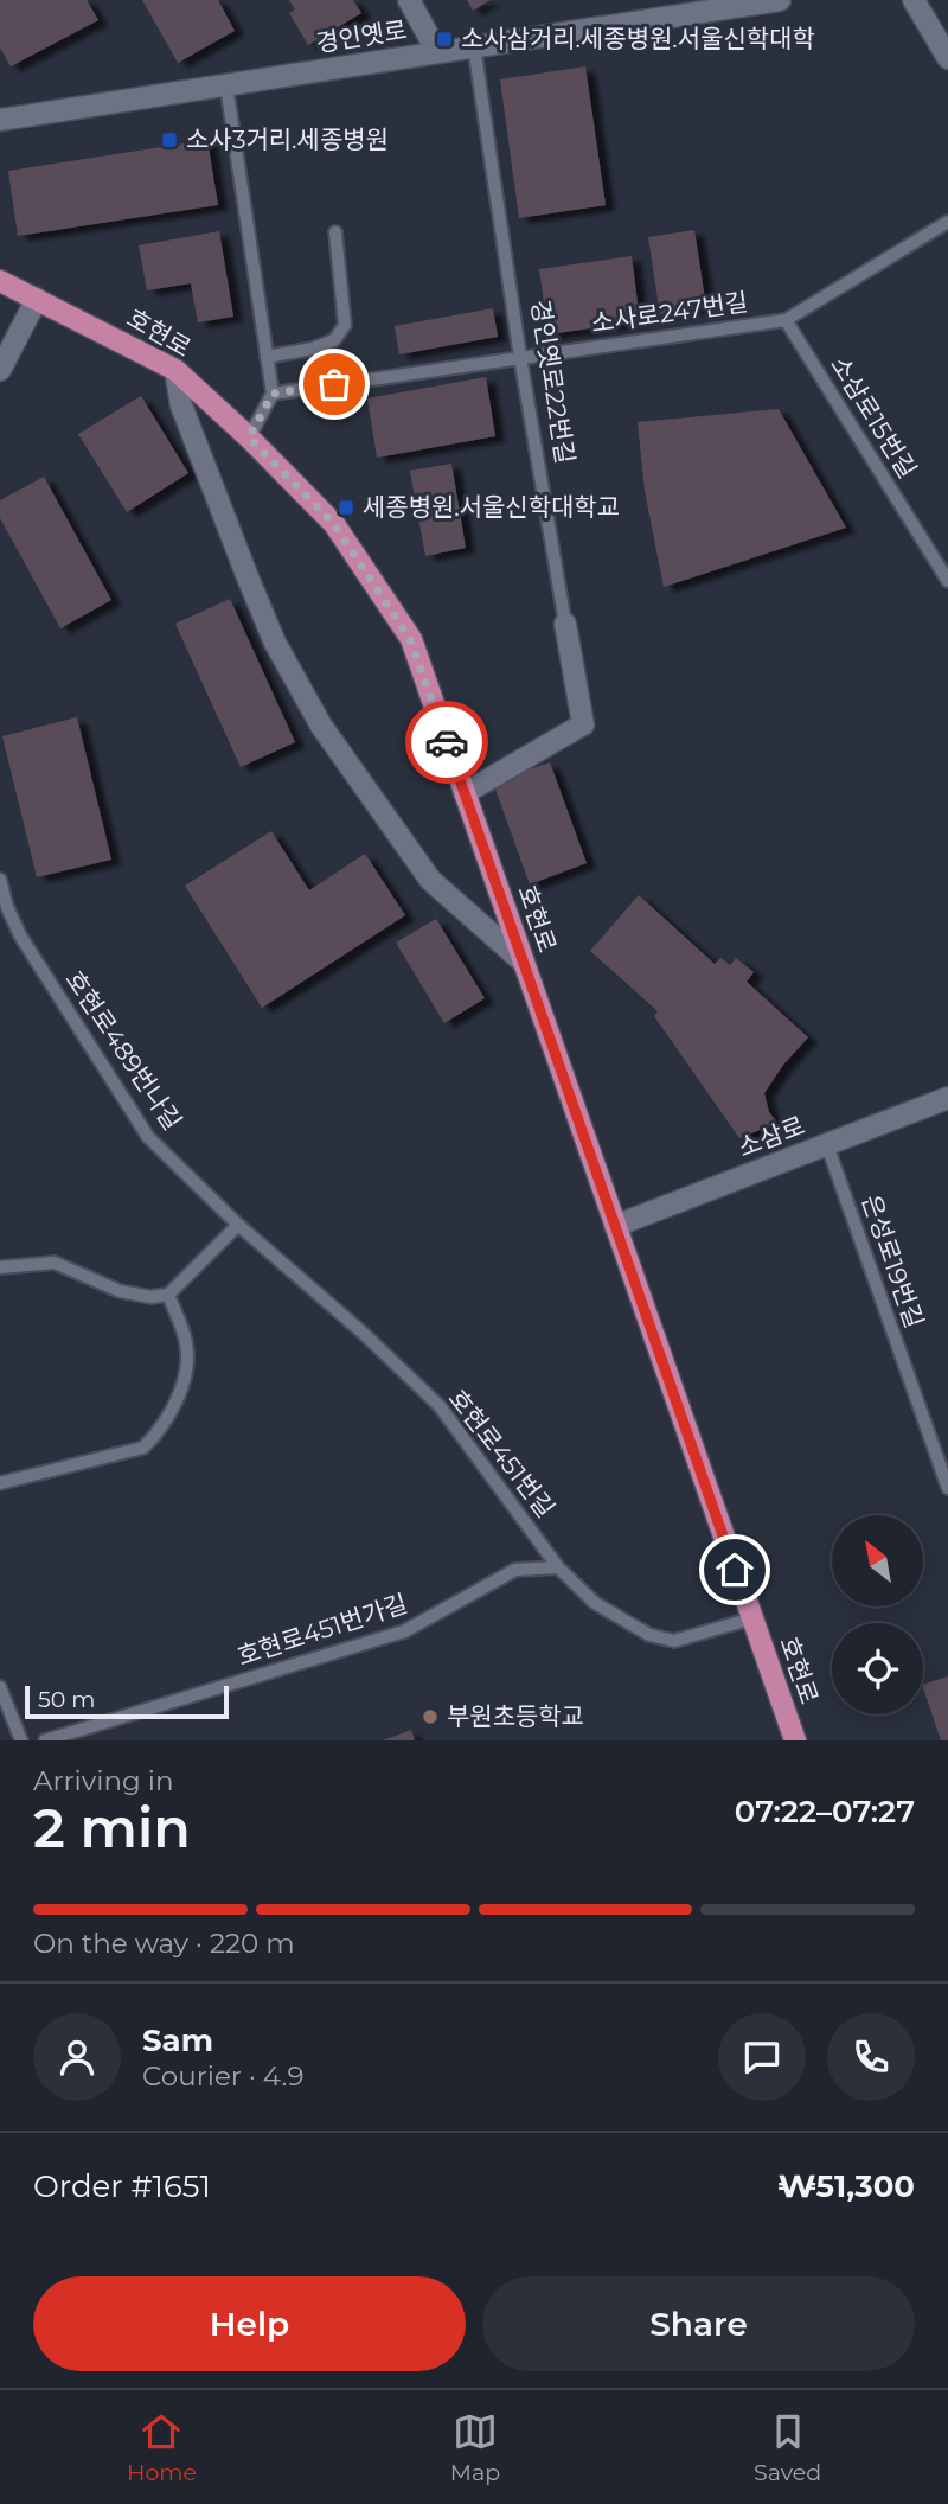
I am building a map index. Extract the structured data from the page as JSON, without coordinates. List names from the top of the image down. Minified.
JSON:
{"streets":{"main road":["호현로"],"street":["경인옛로","경인옛로22번길","소삼로"],"lane":["소사로247번길","소삼로15번길","호현로489번나길","은성로19번길","호현로451번길","호현로451번가길"]},"crossings":[["경인옛로","경인옛로22번길"],["소사로247번길","경인옛로22번길"],["소사로247번길","소삼로15번길"],["호현로","경인옛로22번길"],["호현로","소삼로"],["호현로","호현로451번길"],["호현로489번나길","호현로451번길"],["소삼로","은성로19번길"],["호현로451번길","호현로451번가길"]],"places":{"transit":["소사삼거리.세종병원.서울신학대학","소사3거리.세종병원","세종병원.서울신학대학교"],"other":["부원초등학교"]},"scale_bar":"50 m","north":"top left","page":{"scale":"50 m","heading":["2 min","Arriving in","07:22–07:27"],"panel":["Sam","Courier · 4.9","Order #1651","₩51,300"],"bar":"On the way · 220 m","buttons":["Help","Share"],"tabs":["Home","Map","Saved"]}}
